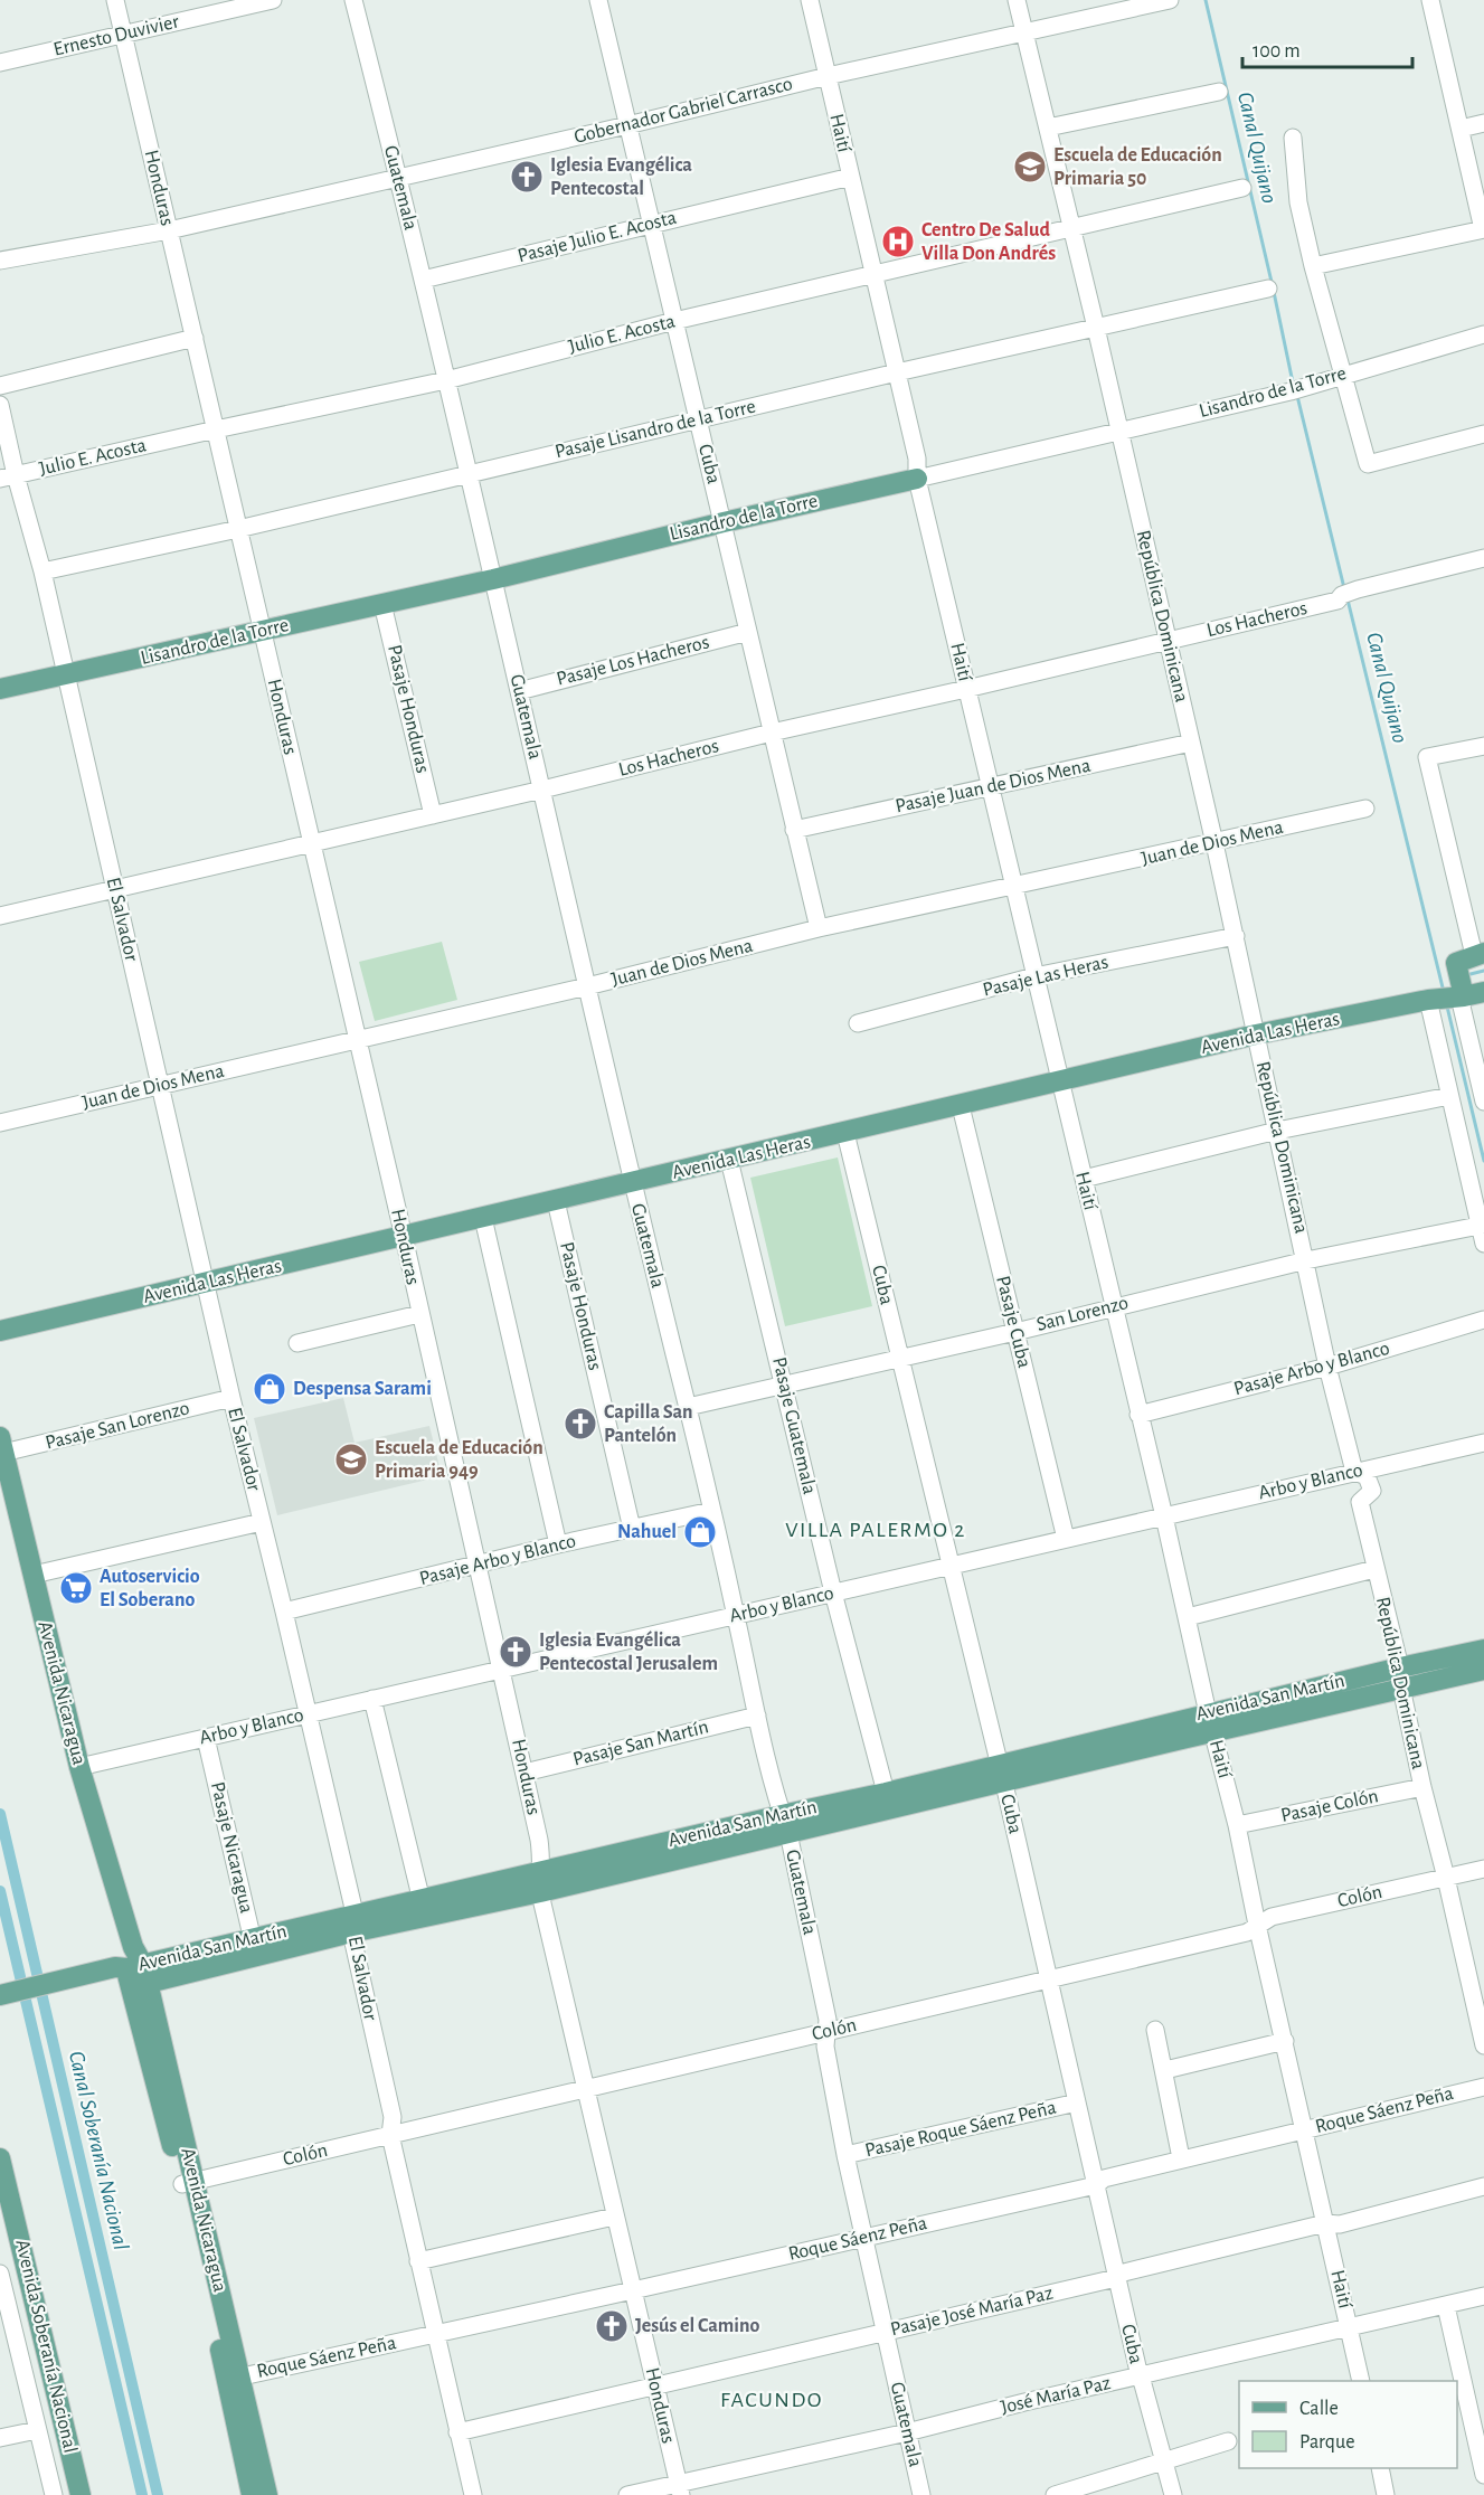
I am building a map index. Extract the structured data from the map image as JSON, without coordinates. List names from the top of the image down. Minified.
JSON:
{"streets":{"main road":["Lisandro de la Torre","Avenida Las Heras","Avenida Nicaragua","Avenida San Martín","Avenida Soberanía Nacional"],"street":["Ernesto Duvivier","Gobernador Gabriel Carrasco","Haití","Honduras","Guatemala","Pasaje Julio E. Acosta","Julio E. Acosta","Pasaje Lisandro de la Torre","Cuba","República Dominicana","Los Hacheros","Pasaje Los Hacheros","Pasaje Honduras","Pasaje Juan de Dios Mena","Juan de Dios Mena","El Salvador","Pasaje Las Heras","San Lorenzo","Pasaje Cuba","Pasaje Arbo y Blanco","Pasaje San Lorenzo","Pasaje Guatemala","Arbo y Blanco","Pasaje San Martín","Pasaje Colón","Pasaje Nicaragua","Colón","Roque Sáenz Peña","Pasaje Roque Sáenz Peña","Pasaje José María Paz","José María Paz"]},"crossings":[["Ernesto Duvivier","Honduras"],["Gobernador Gabriel Carrasco","Haití"],["Gobernador Gabriel Carrasco","Honduras"],["Gobernador Gabriel Carrasco","Guatemala"],["Gobernador Gabriel Carrasco","Cuba"],["Gobernador Gabriel Carrasco","República Dominicana"],["Haití","Pasaje Julio E. Acosta"],["Haití","Julio E. Acosta"],["Haití","Lisandro de la Torre"],["Haití","Pasaje Lisandro de la Torre"],["Haití","Los Hacheros"],["Haití","Pasaje Juan de Dios Mena"],["Haití","Juan de Dios Mena"],["Haití","Pasaje Las Heras"],["Haití","Avenida Las Heras"],["Haití","San Lorenzo"],["Haití","Pasaje Arbo y Blanco"],["Haití","Arbo y Blanco"],["Haití","Avenida San Martín"],["Haití","Pasaje Colón"],["Haití","Colón"],["Haití","Roque Sáenz Peña"],["Haití","Pasaje José María Paz"],["Haití","José María Paz"],["Honduras","Julio E. Acosta"],["Honduras","Lisandro de la Torre"],["Honduras","Pasaje Lisandro de la Torre"],["Honduras","Los Hacheros"],["Honduras","Juan de Dios Mena"],["Honduras","Avenida Las Heras"],["Honduras","Pasaje Arbo y Blanco"],["Honduras","Arbo y Blanco"],["Honduras","Avenida San Martín"],["Honduras","Pasaje San Martín"],["Honduras","Colón"],["Honduras","Roque Sáenz Peña"],["Honduras","Pasaje José María Paz"],["Honduras","José María Paz"],["Guatemala","Pasaje Julio E. Acosta"],["Guatemala","Julio E. Acosta"],["Guatemala","Lisandro de la Torre"],["Guatemala","Pasaje Lisandro de la Torre"],["Guatemala","Los Hacheros"],["Guatemala","Pasaje Los Hacheros"],["Guatemala","Juan de Dios Mena"],["Guatemala","Avenida Las Heras"],["Guatemala","San Lorenzo"],["Guatemala","Pasaje Arbo y Blanco"],["Guatemala","Arbo y Blanco"],["Guatemala","Avenida San Martín"],["Guatemala","Pasaje San Martín"],["Guatemala","Colón"],["Guatemala","Roque Sáenz Peña"],["Guatemala","Pasaje Roque Sáenz Peña"],["Guatemala","Pasaje José María Paz"],["Guatemala","José María Paz"],["Pasaje Julio E. Acosta","Cuba"],["Julio E. Acosta","Cuba"],["Julio E. Acosta","República Dominicana"],["Julio E. Acosta","El Salvador"],["Lisandro de la Torre","Cuba"],["Lisandro de la Torre","República Dominicana"],["Lisandro de la Torre","Pasaje Honduras"],["Lisandro de la Torre","El Salvador"],["Pasaje Lisandro de la Torre","Cuba"],["Pasaje Lisandro de la Torre","República Dominicana"],["Pasaje Lisandro de la Torre","El Salvador"],["Cuba","Los Hacheros"],["Cuba","Pasaje Los Hacheros"],["Cuba","Pasaje Juan de Dios Mena"],["Cuba","Juan de Dios Mena"],["Cuba","Avenida Las Heras"],["Cuba","San Lorenzo"],["Cuba","Arbo y Blanco"],["Cuba","Avenida San Martín"],["Cuba","Colón"],["Cuba","Roque Sáenz Peña"],["Cuba","Pasaje Roque Sáenz Peña"],["Cuba","Pasaje José María Paz"],["Cuba","José María Paz"],["República Dominicana","Los Hacheros"],["República Dominicana","Pasaje Juan de Dios Mena"],["República Dominicana","Juan de Dios Mena"],["República Dominicana","Pasaje Las Heras"],["República Dominicana","Avenida Las Heras"],["República Dominicana","San Lorenzo"],["República Dominicana","Pasaje Arbo y Blanco"],["República Dominicana","Arbo y Blanco"],["República Dominicana","Avenida San Martín"],["República Dominicana","Pasaje Colón"],["República Dominicana","Colón"],["Los Hacheros","Pasaje Honduras"],["Los Hacheros","El Salvador"],["Pasaje Honduras","Avenida Las Heras"],["Pasaje Honduras","Pasaje Arbo y Blanco"],["Juan de Dios Mena","El Salvador"],["El Salvador","Avenida Las Heras"],["El Salvador","Pasaje Arbo y Blanco"],["El Salvador","Pasaje San Lorenzo"],["El Salvador","Arbo y Blanco"],["El Salvador","Avenida San Martín"],["El Salvador","Colón"],["El Salvador","Roque Sáenz Peña"],["El Salvador","Pasaje José María Paz"],["Avenida Las Heras","Pasaje Cuba"],["Avenida Las Heras","Pasaje Guatemala"],["San Lorenzo","Pasaje Cuba"],["San Lorenzo","Pasaje Guatemala"],["Pasaje Cuba","Arbo y Blanco"],["Pasaje San Lorenzo","Avenida Nicaragua"],["Pasaje Guatemala","Arbo y Blanco"],["Pasaje Guatemala","Avenida San Martín"],["Arbo y Blanco","Avenida Nicaragua"],["Arbo y Blanco","Pasaje Nicaragua"],["Avenida Nicaragua","Avenida San Martín"],["Avenida Nicaragua","Colón"],["Avenida Nicaragua","Roque Sáenz Peña"],["Avenida San Martín","Pasaje Nicaragua"]],"districts":["VILLA PALERMO 2","FACUNDO"],"water":["Canal Quijano","Canal Soberanía Nacional"],"places":{"school or university":["Escuela de Educación Primaria 50","Escuela de Educación Primaria 949"],"church":["Iglesia Evangélica Pentecostal","Capilla San Pantelón","Iglesia Evangélica Pentecostal Jerusalem","Jesús el Camino"],"hospital":["Centro De Salud Villa Don Andrés"],"shop":["Despensa Sarami","Nahuel"],"supermarket":["Autoservicio El Soberano"]},"legend":["Calle","Parque"],"scale_bar":"100 m"}
